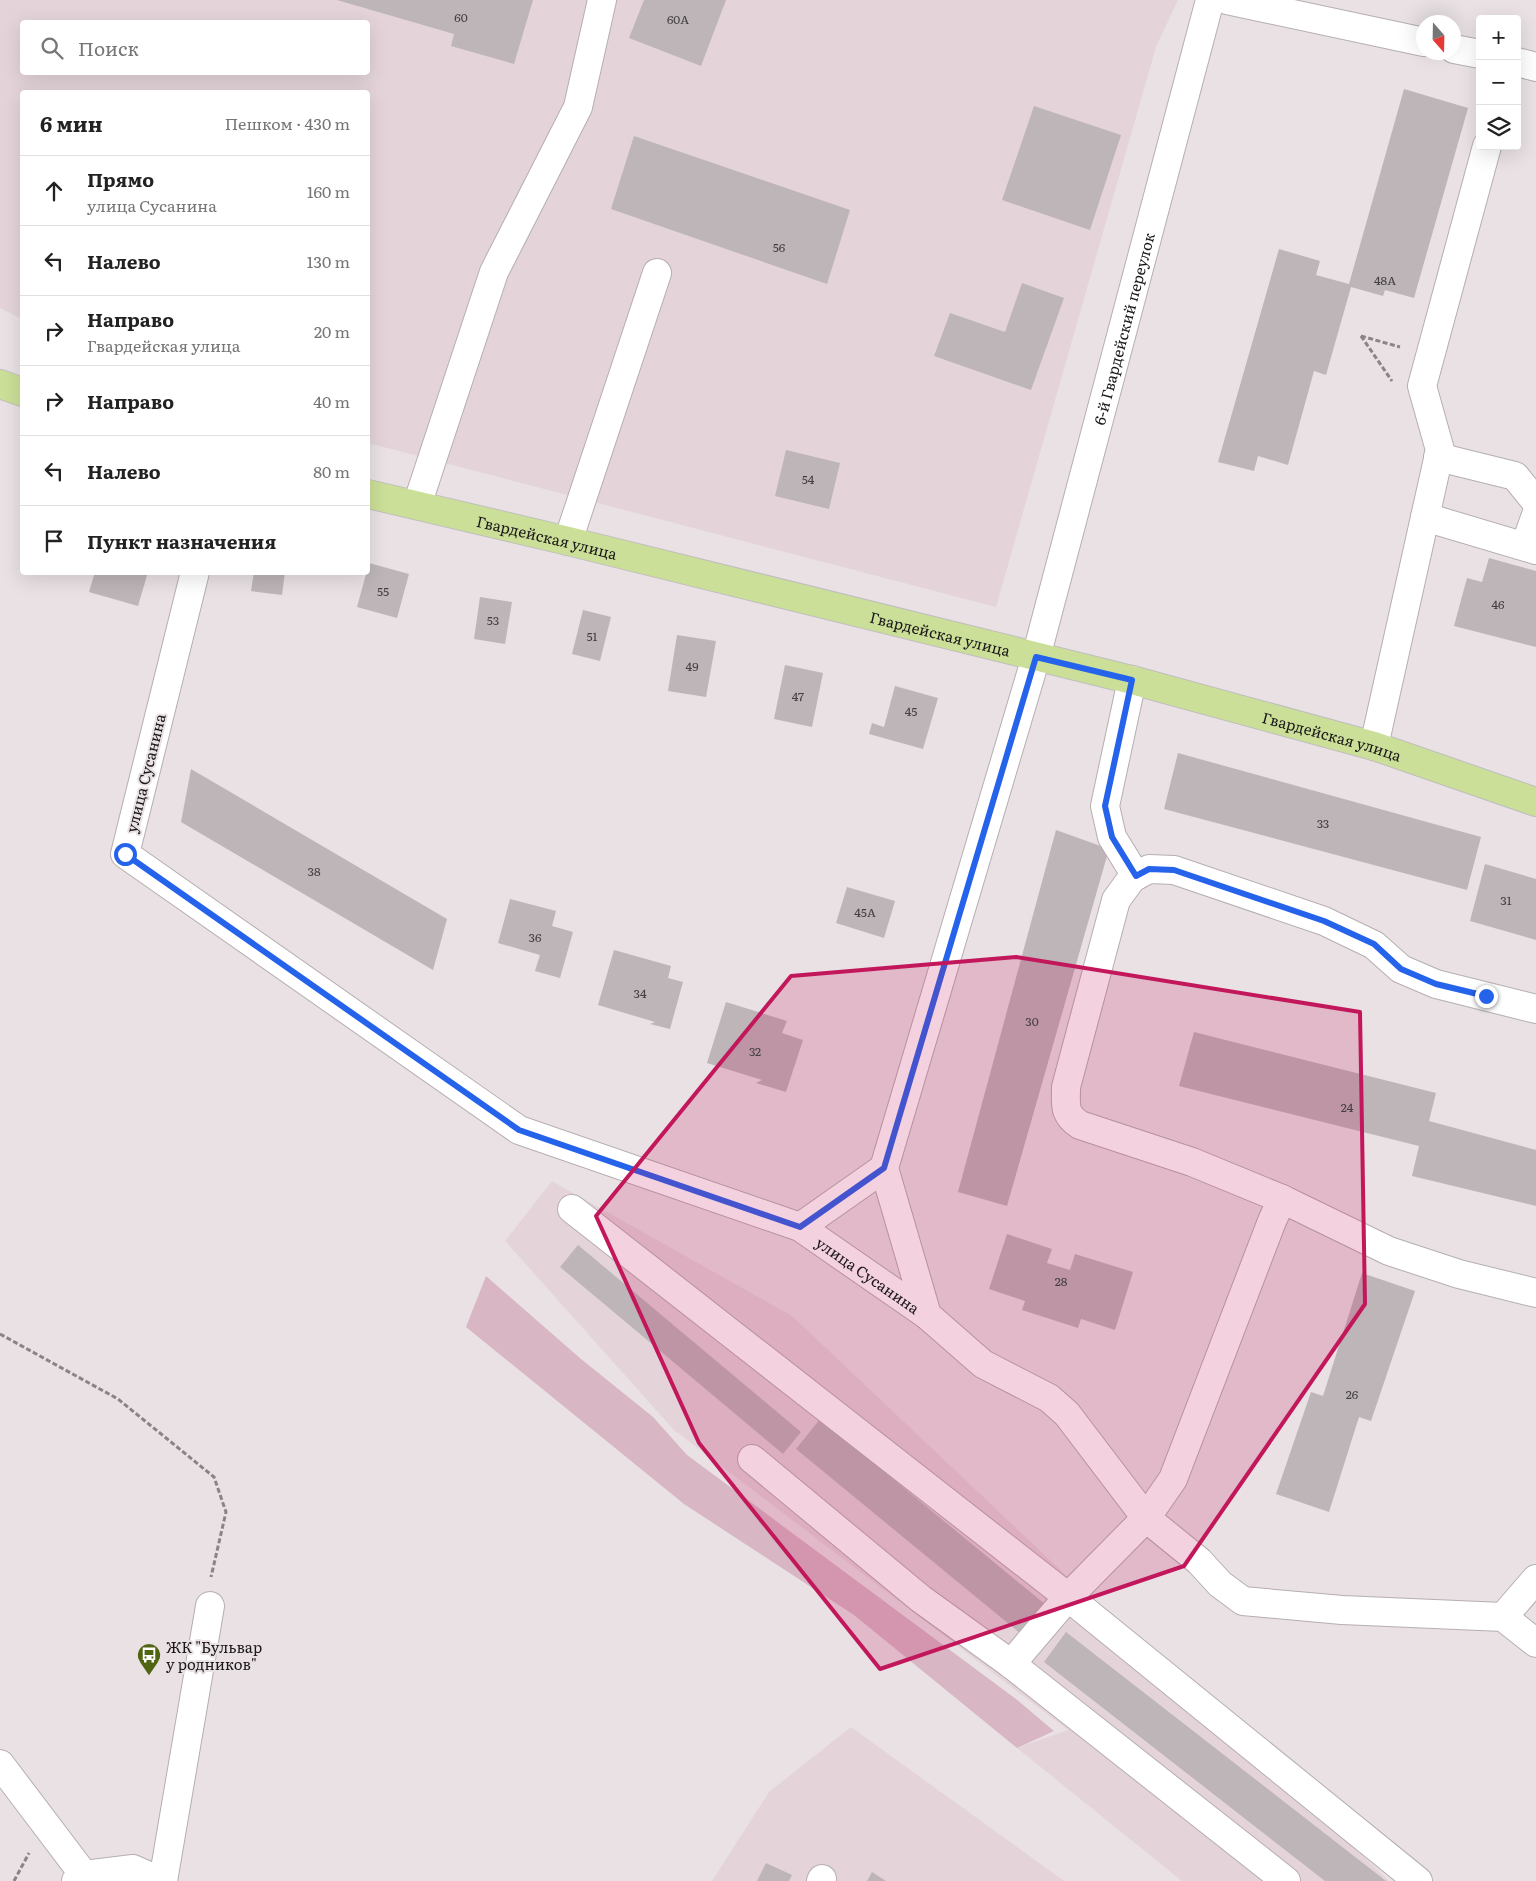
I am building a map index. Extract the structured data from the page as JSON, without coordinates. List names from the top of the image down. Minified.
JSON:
{"streets":{"main road":["Гвардейская улица"],"street":["6-й Гвардейский переулок","улица Сусанина"]},"crossings":[["6-й Гвардейский переулок","Гвардейская улица"]],"places":{"bus stop":["ЖК \"Бульвар у родников\""]},"house_numbers":["60","60А","56","48А","54","55","46","53","51","49","47","45","33","38","31","45А","36","34","30","32","24","28","26"],"north":"bottom","page":{"map_buttons":["+","−"],"search":"Поиск","heading":["6 мин","Пешком · 430 m"],"list":[["Прямо","улица Сусанина","160 m"],["Налево","130 m"],["Направо","Гвардейская улица","20 m"],["Направо","40 m"],["Налево","80 m"],"Пункт назначения"]}}
